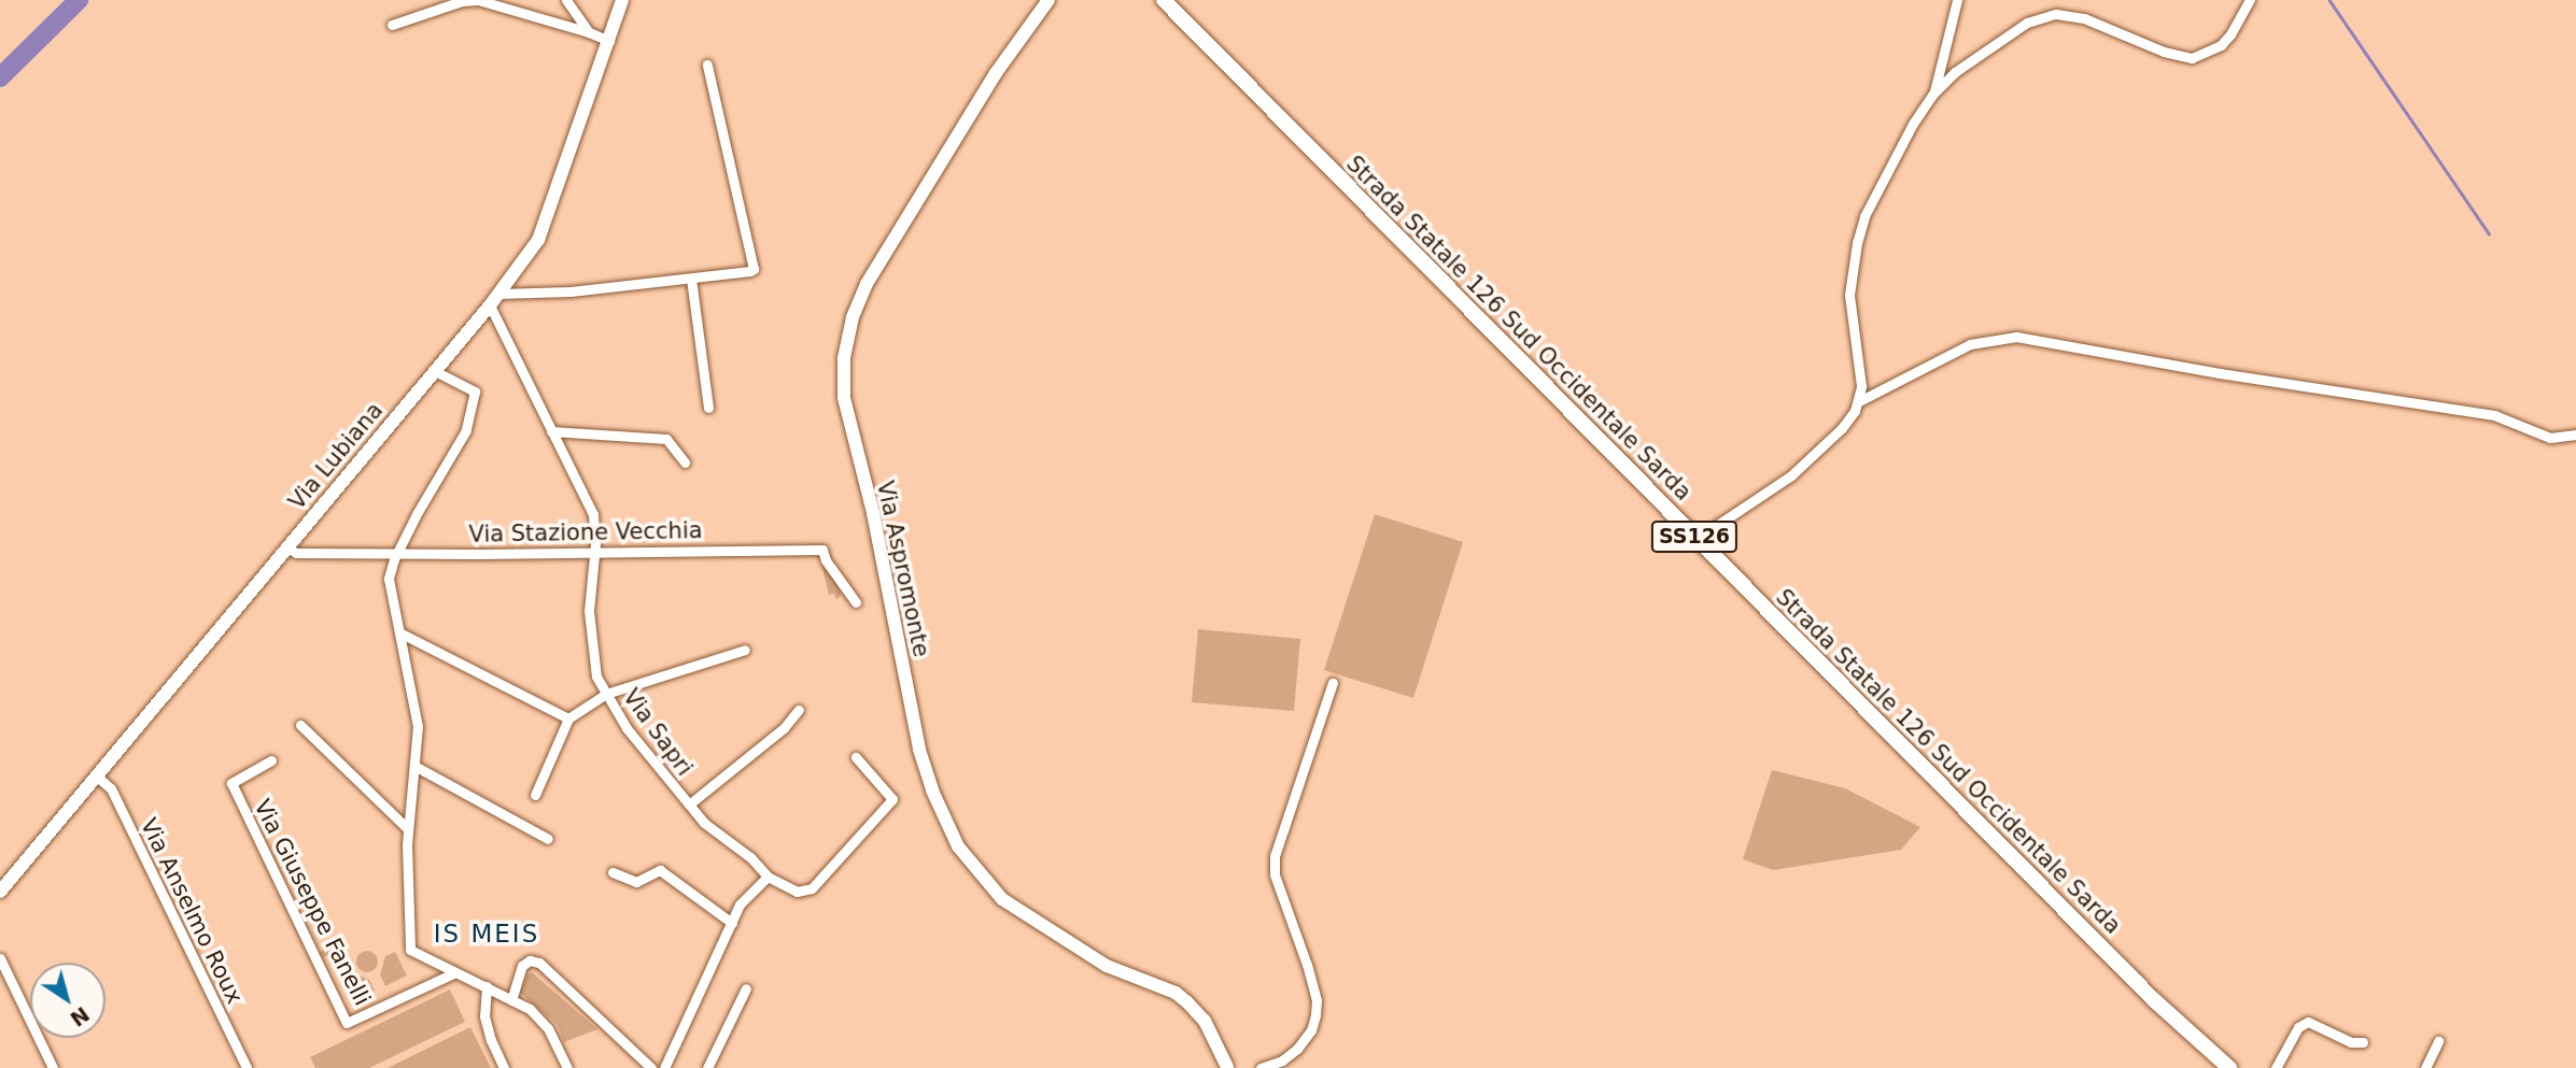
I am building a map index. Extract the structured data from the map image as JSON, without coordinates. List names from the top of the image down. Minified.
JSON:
{"streets":{"main road":["Strada Statale 126 Sud Occidentale Sarda","Via Lubiana","SS126","Via Aspromonte"],"street":["Via Stazione Vecchia","Via Sapri","Via Giuseppe Fanelli","Via Anselmo Roux"]},"crossings":[["Via Lubiana","Via Stazione Vecchia"],["Via Lubiana","Via Sapri"],["Via Lubiana","Via Anselmo Roux"],["Via Stazione Vecchia","Via Sapri"]],"districts":["IS MEIS"],"north":"bottom right"}
